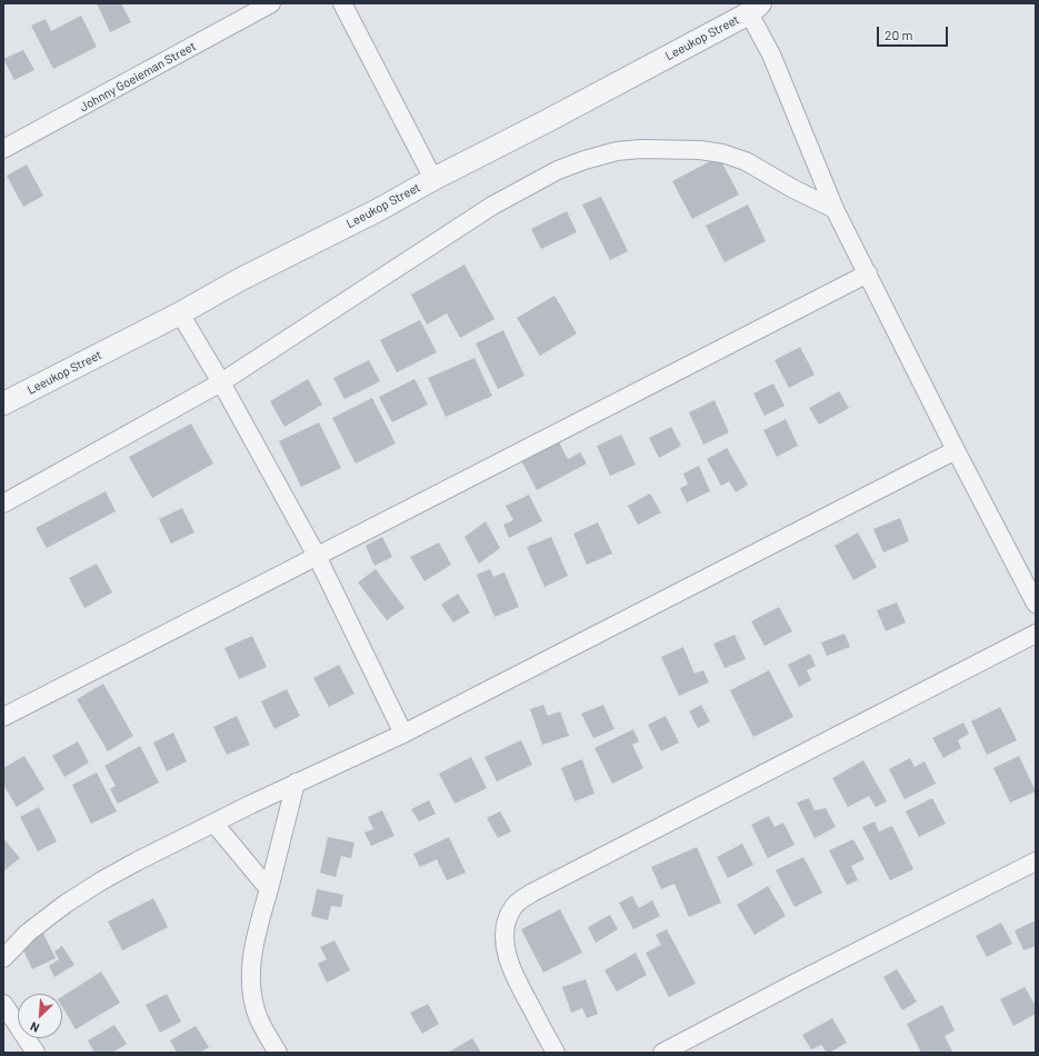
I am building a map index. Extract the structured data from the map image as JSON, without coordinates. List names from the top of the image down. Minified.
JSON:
{"streets":{"street":["Leeukop Street","Johnny Goeieman Street"]},"scale_bar":"20 m","north":"bottom left"}
